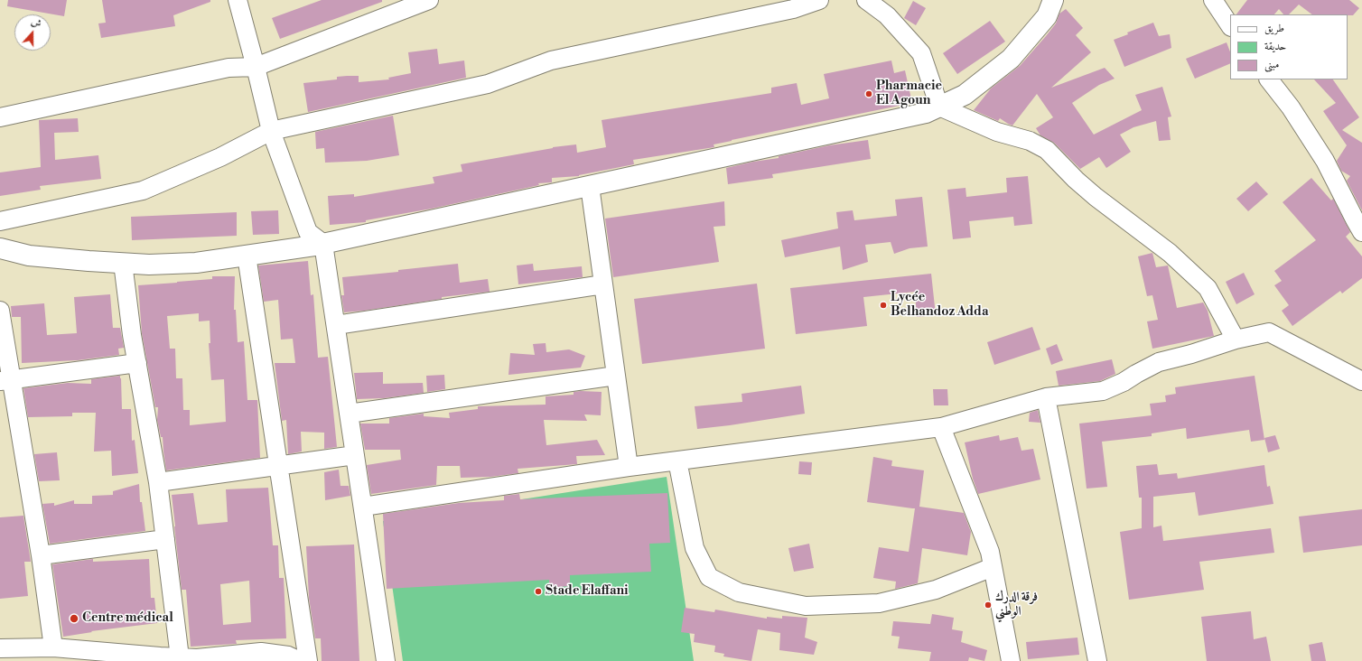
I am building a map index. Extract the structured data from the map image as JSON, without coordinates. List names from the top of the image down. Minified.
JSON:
{"places":["Pharmacie El Agoun","Lycée Belhandoz Adda","Stade Elaffani","فرقة الدرك الوطني","Centre médical"],"legend":["طريق","حديقة","مبنى"],"north":"top"}
